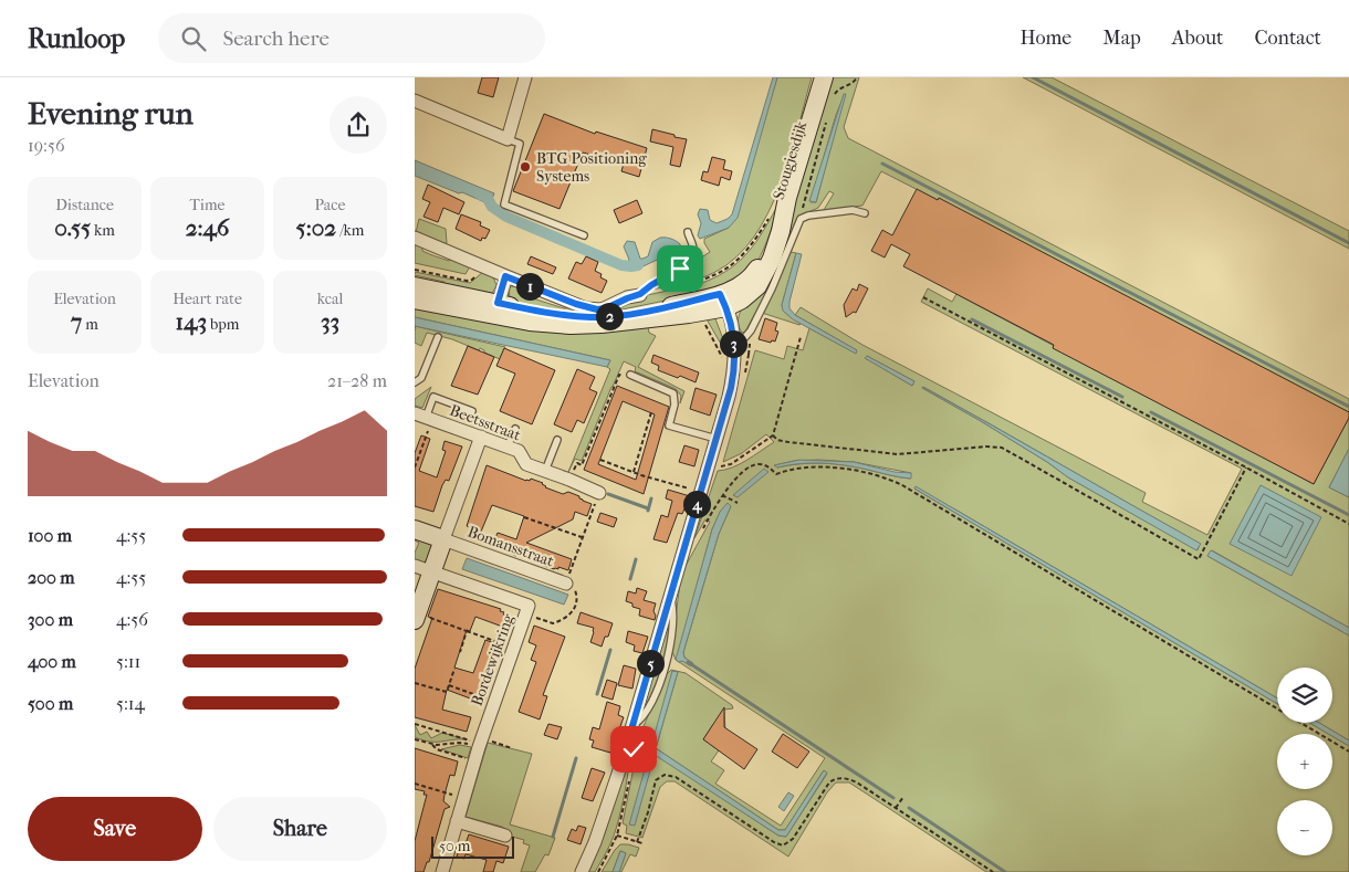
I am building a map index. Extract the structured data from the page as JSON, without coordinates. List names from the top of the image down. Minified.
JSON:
{"streets":{"main road":["Stougjesdijk"],"street":["Beetsstraat","Bomansstraat","Bordewijkring"]},"places":["BTG Positioning Systems"],"scale_bar":"50 m","page":{"header":"Runloop","search":"Search here","nav":["Home","Map","About","Contact"],"heading":["Evening run","19:56"],"stats":[["Distance","0.55 km"],["Time","2:46"],["Pace","5:02 /km"],["Elevation","7 m"],["Heart rate","143 bpm"],["kcal","33"]],"pins":["1","2","3","4","5"],"chart":["Elevation","21–28 m"],"list":[{"name":"100 m","note":"4:55"},{"name":"200 m","note":"4:55"},{"name":"300 m","note":"4:56"},{"name":"400 m","note":"5:11"},{"name":"500 m","note":"5:14"}],"map_buttons":["+","−"],"buttons":["Save","Share"],"scale":"50 m"}}
